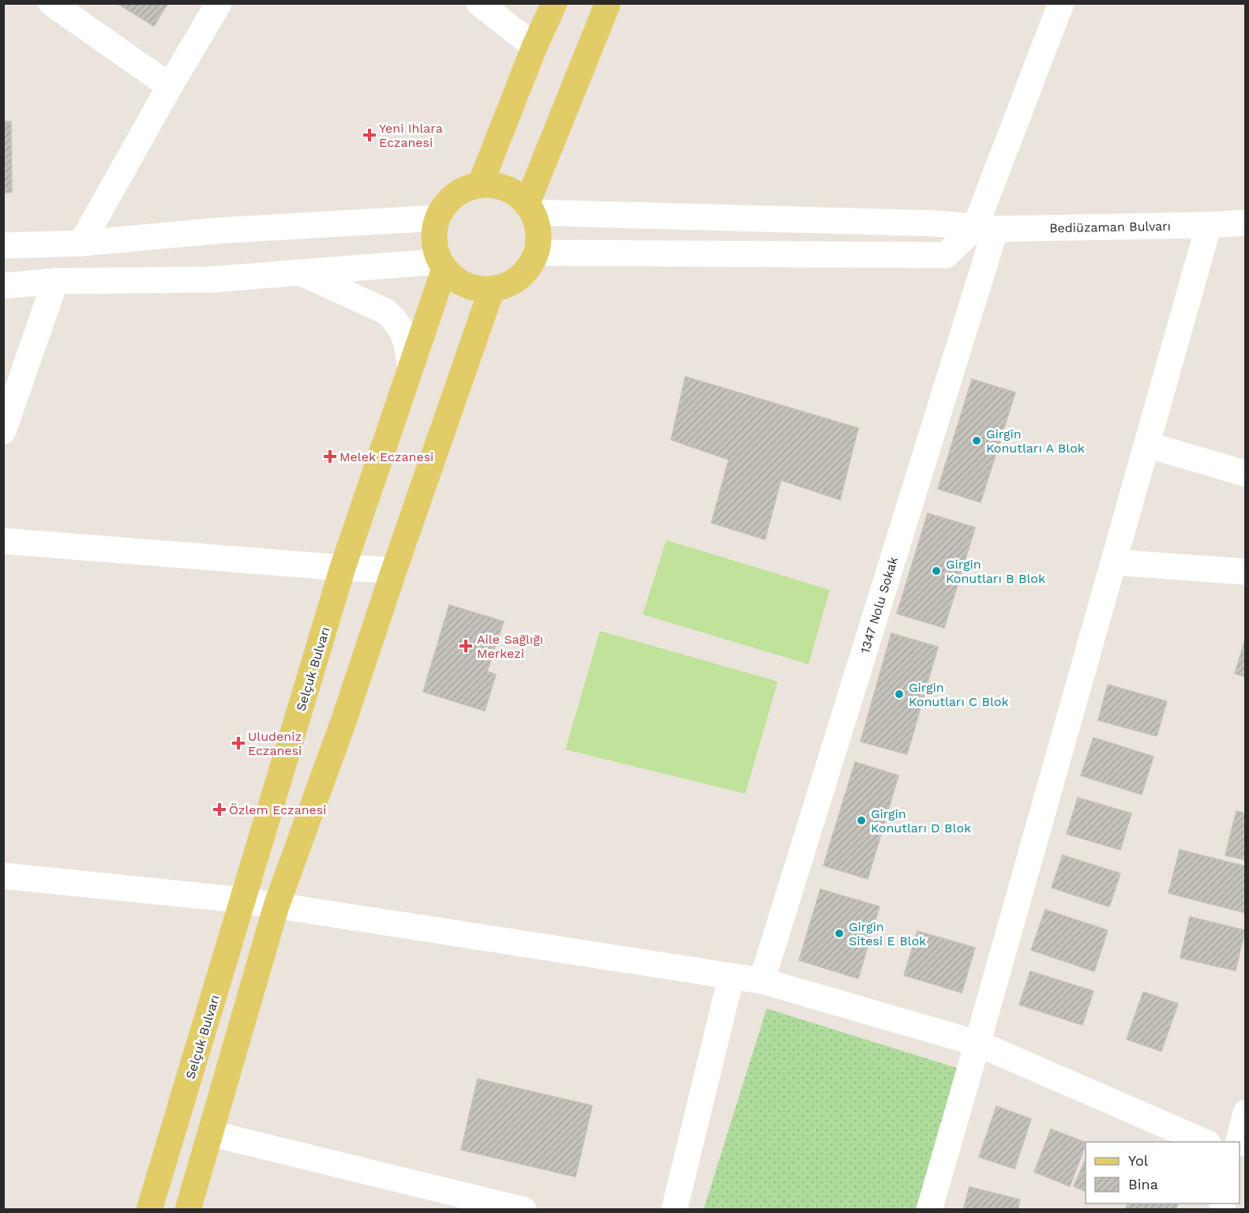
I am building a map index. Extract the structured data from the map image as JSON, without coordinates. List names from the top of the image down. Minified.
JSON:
{"streets":{"main road":["Selçuk Bulvarı"],"street":["Bediüzaman Bulvarı","1347 Nolu Sokak"]},"crossings":[["Bediüzaman Bulvarı","1347 Nolu Sokak"],["Bediüzaman Bulvarı","Selçuk Bulvarı"]],"places":{"health":["Yeni Ihlara Eczanesi","Melek Eczanesi","Aile Sağlığı Merkezi","Uludeniz Eczanesi","Özlem Eczanesi"],"other":["Girgin Konutları A Blok","Girgin Konutları B Blok","Girgin Konutları C Blok","Girgin Konutları D Blok","Girgin Sitesi E Blok"]},"legend":["Yol","Bina"]}
